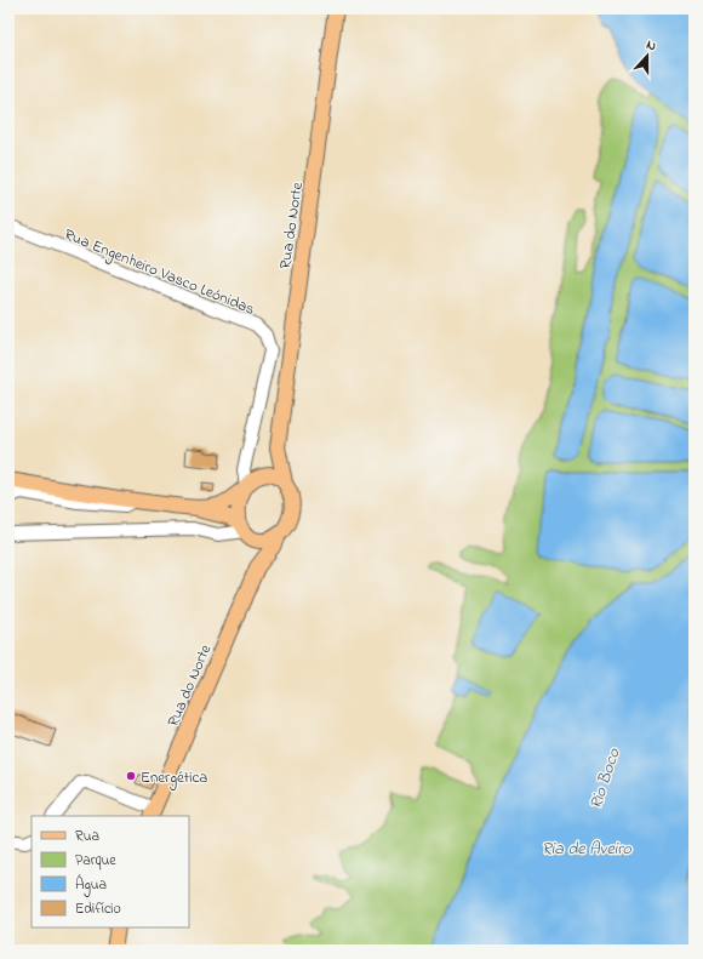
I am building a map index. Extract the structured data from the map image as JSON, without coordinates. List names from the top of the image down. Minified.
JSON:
{"streets":{"main road":["Rua do Norte"],"street":["Rua Engenheiro Vasco Leónidas"]},"crossings":[["Rua do Norte","Rua Engenheiro Vasco Leónidas"]],"water":["Rio Boco","Ria de Aveiro"],"places":["Energética"],"legend":["Rua","Parque","Água","Edifício"],"north":"top"}
